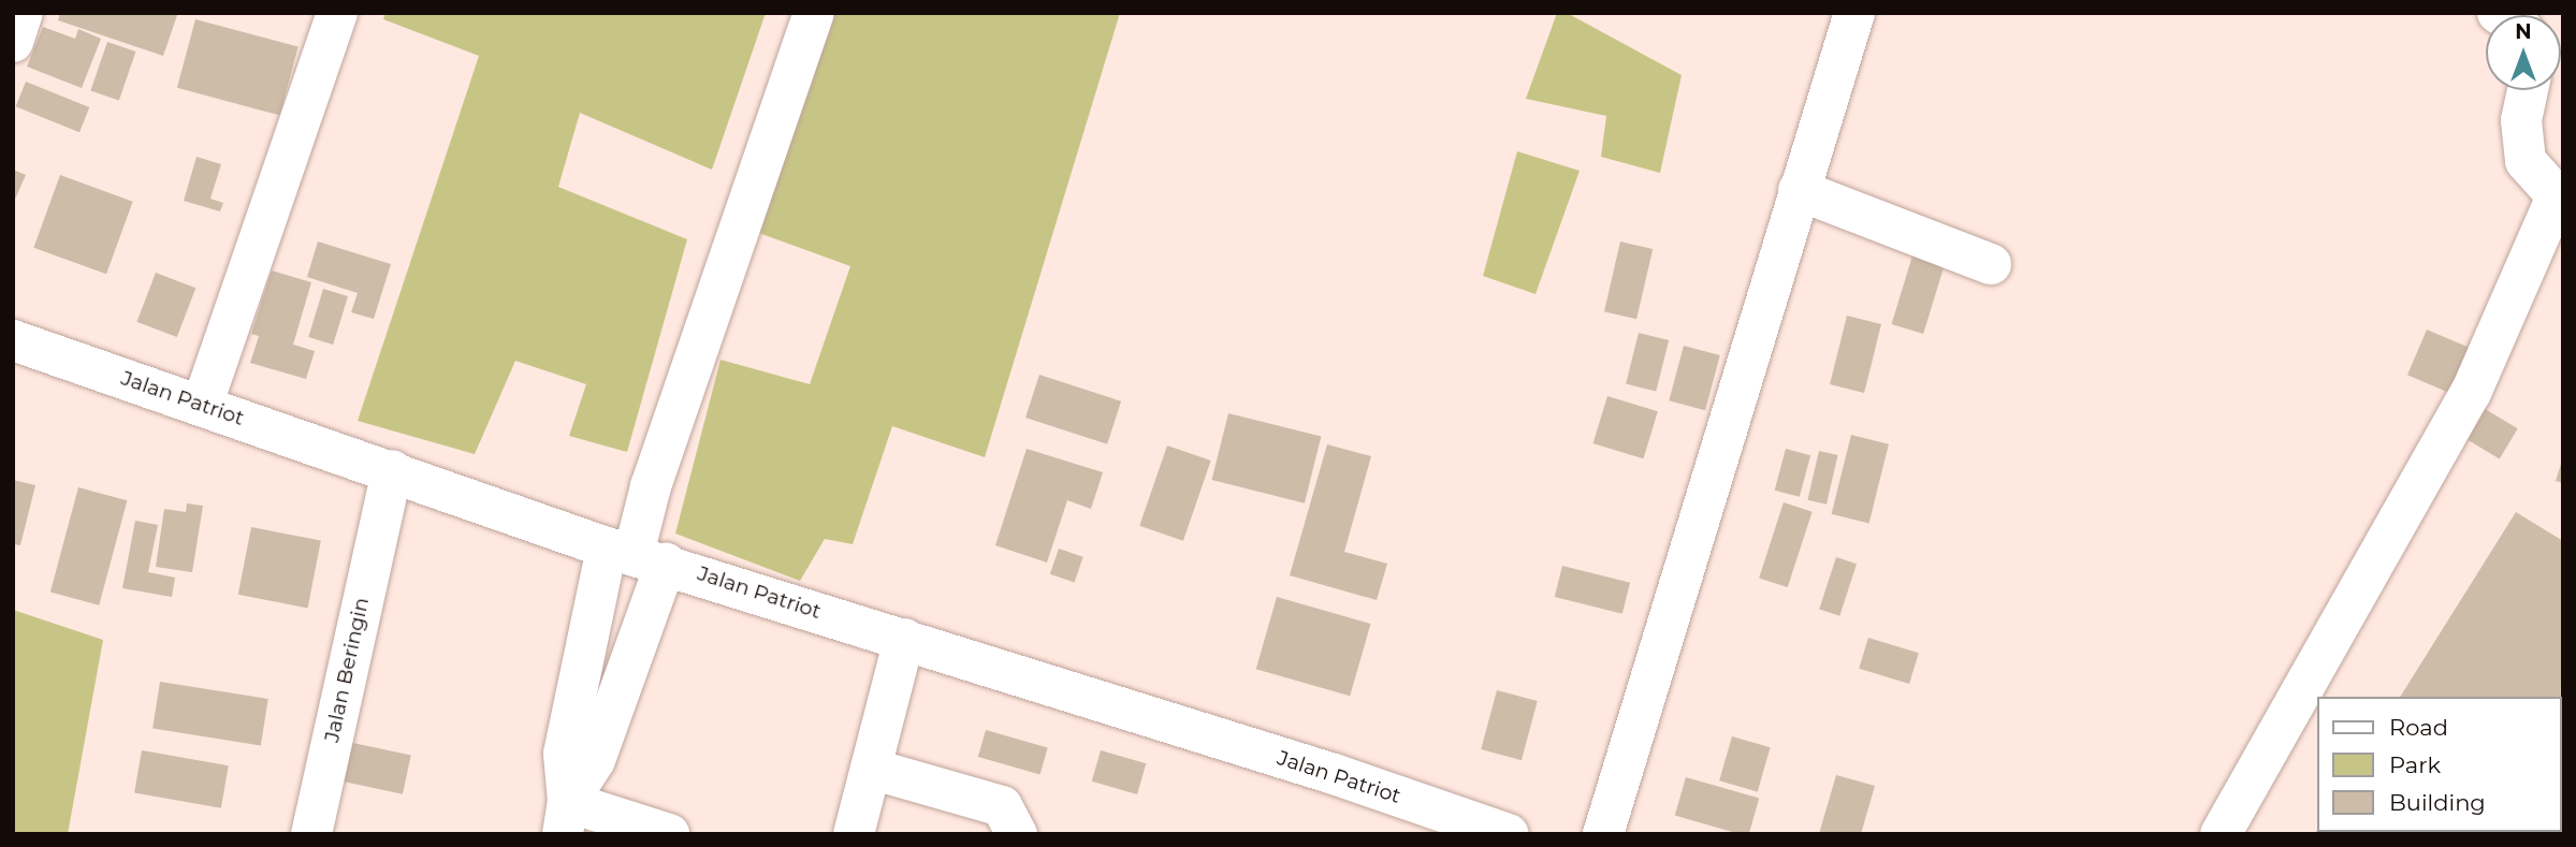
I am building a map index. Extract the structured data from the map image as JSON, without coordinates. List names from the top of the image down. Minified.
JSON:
{"streets":{"street":["Jalan Patriot","Jalan Beringin"]},"crossings":[["Jalan Patriot","Jalan Beringin"]],"legend":["Road","Park","Building"],"north":"top"}
